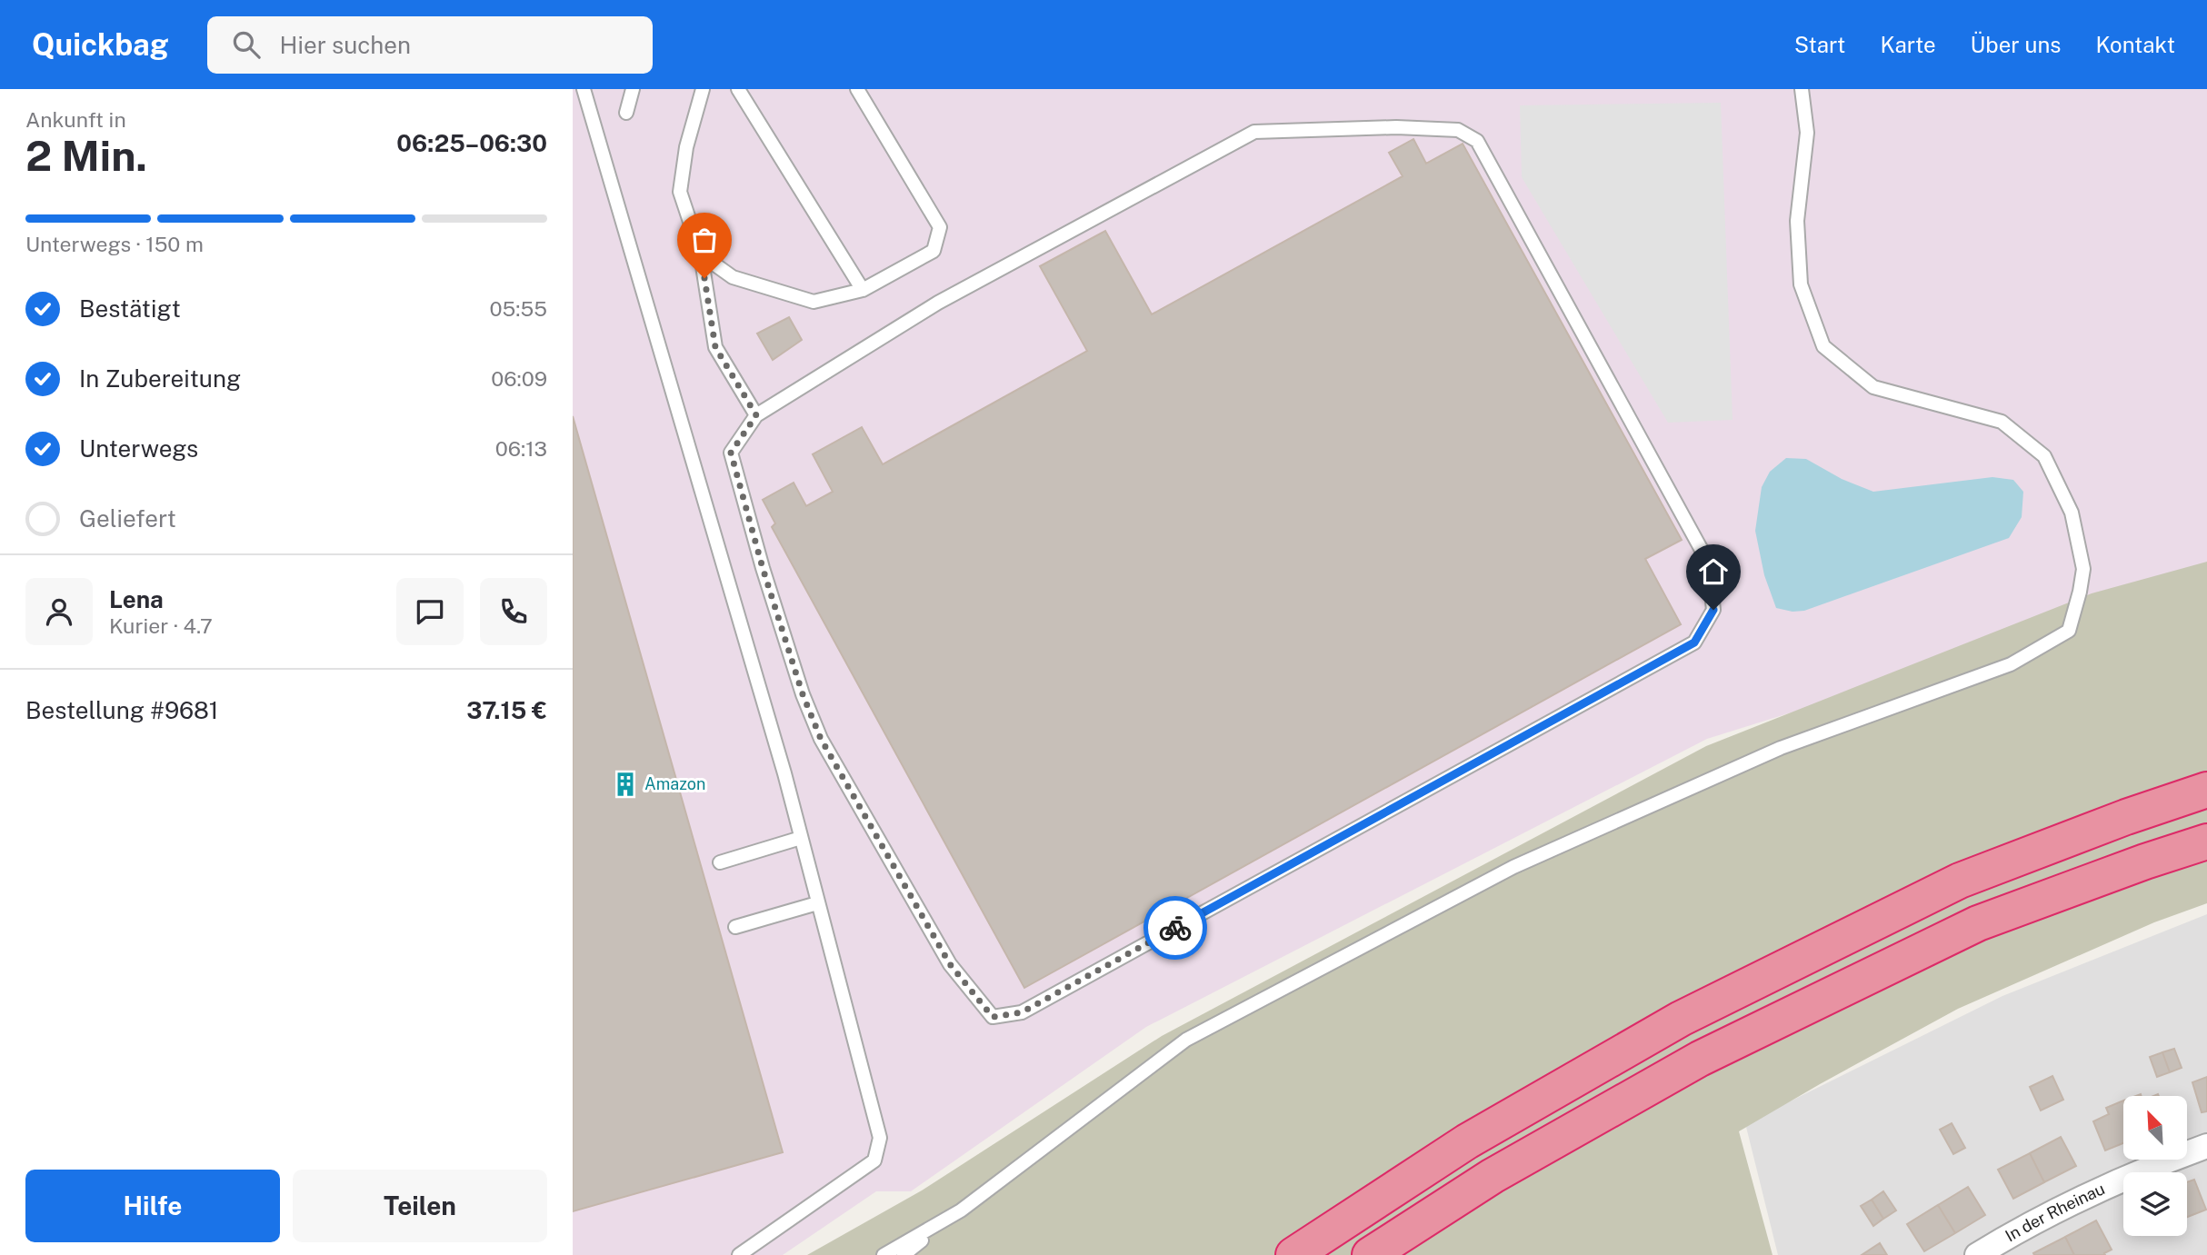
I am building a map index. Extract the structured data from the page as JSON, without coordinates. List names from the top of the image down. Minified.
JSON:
{"streets":{"street":["In der Rheinau"]},"places":{"building":["Amazon"]},"north":"top left","page":{"header":"Quickbag","search":"Hier suchen","nav":["Start","Karte","Über uns","Kontakt"],"heading":["2 Min.","Ankunft in","06:25–06:30"],"panel":["Lena","Kurier · 4.7","Bestellung #9681","37.15 €"],"bar":"Unterwegs · 150 m","list":[["Bestätigt","05:55"],["In Zubereitung","06:09"],["Unterwegs","06:13"],"Geliefert"],"buttons":["Hilfe","Teilen"]}}
